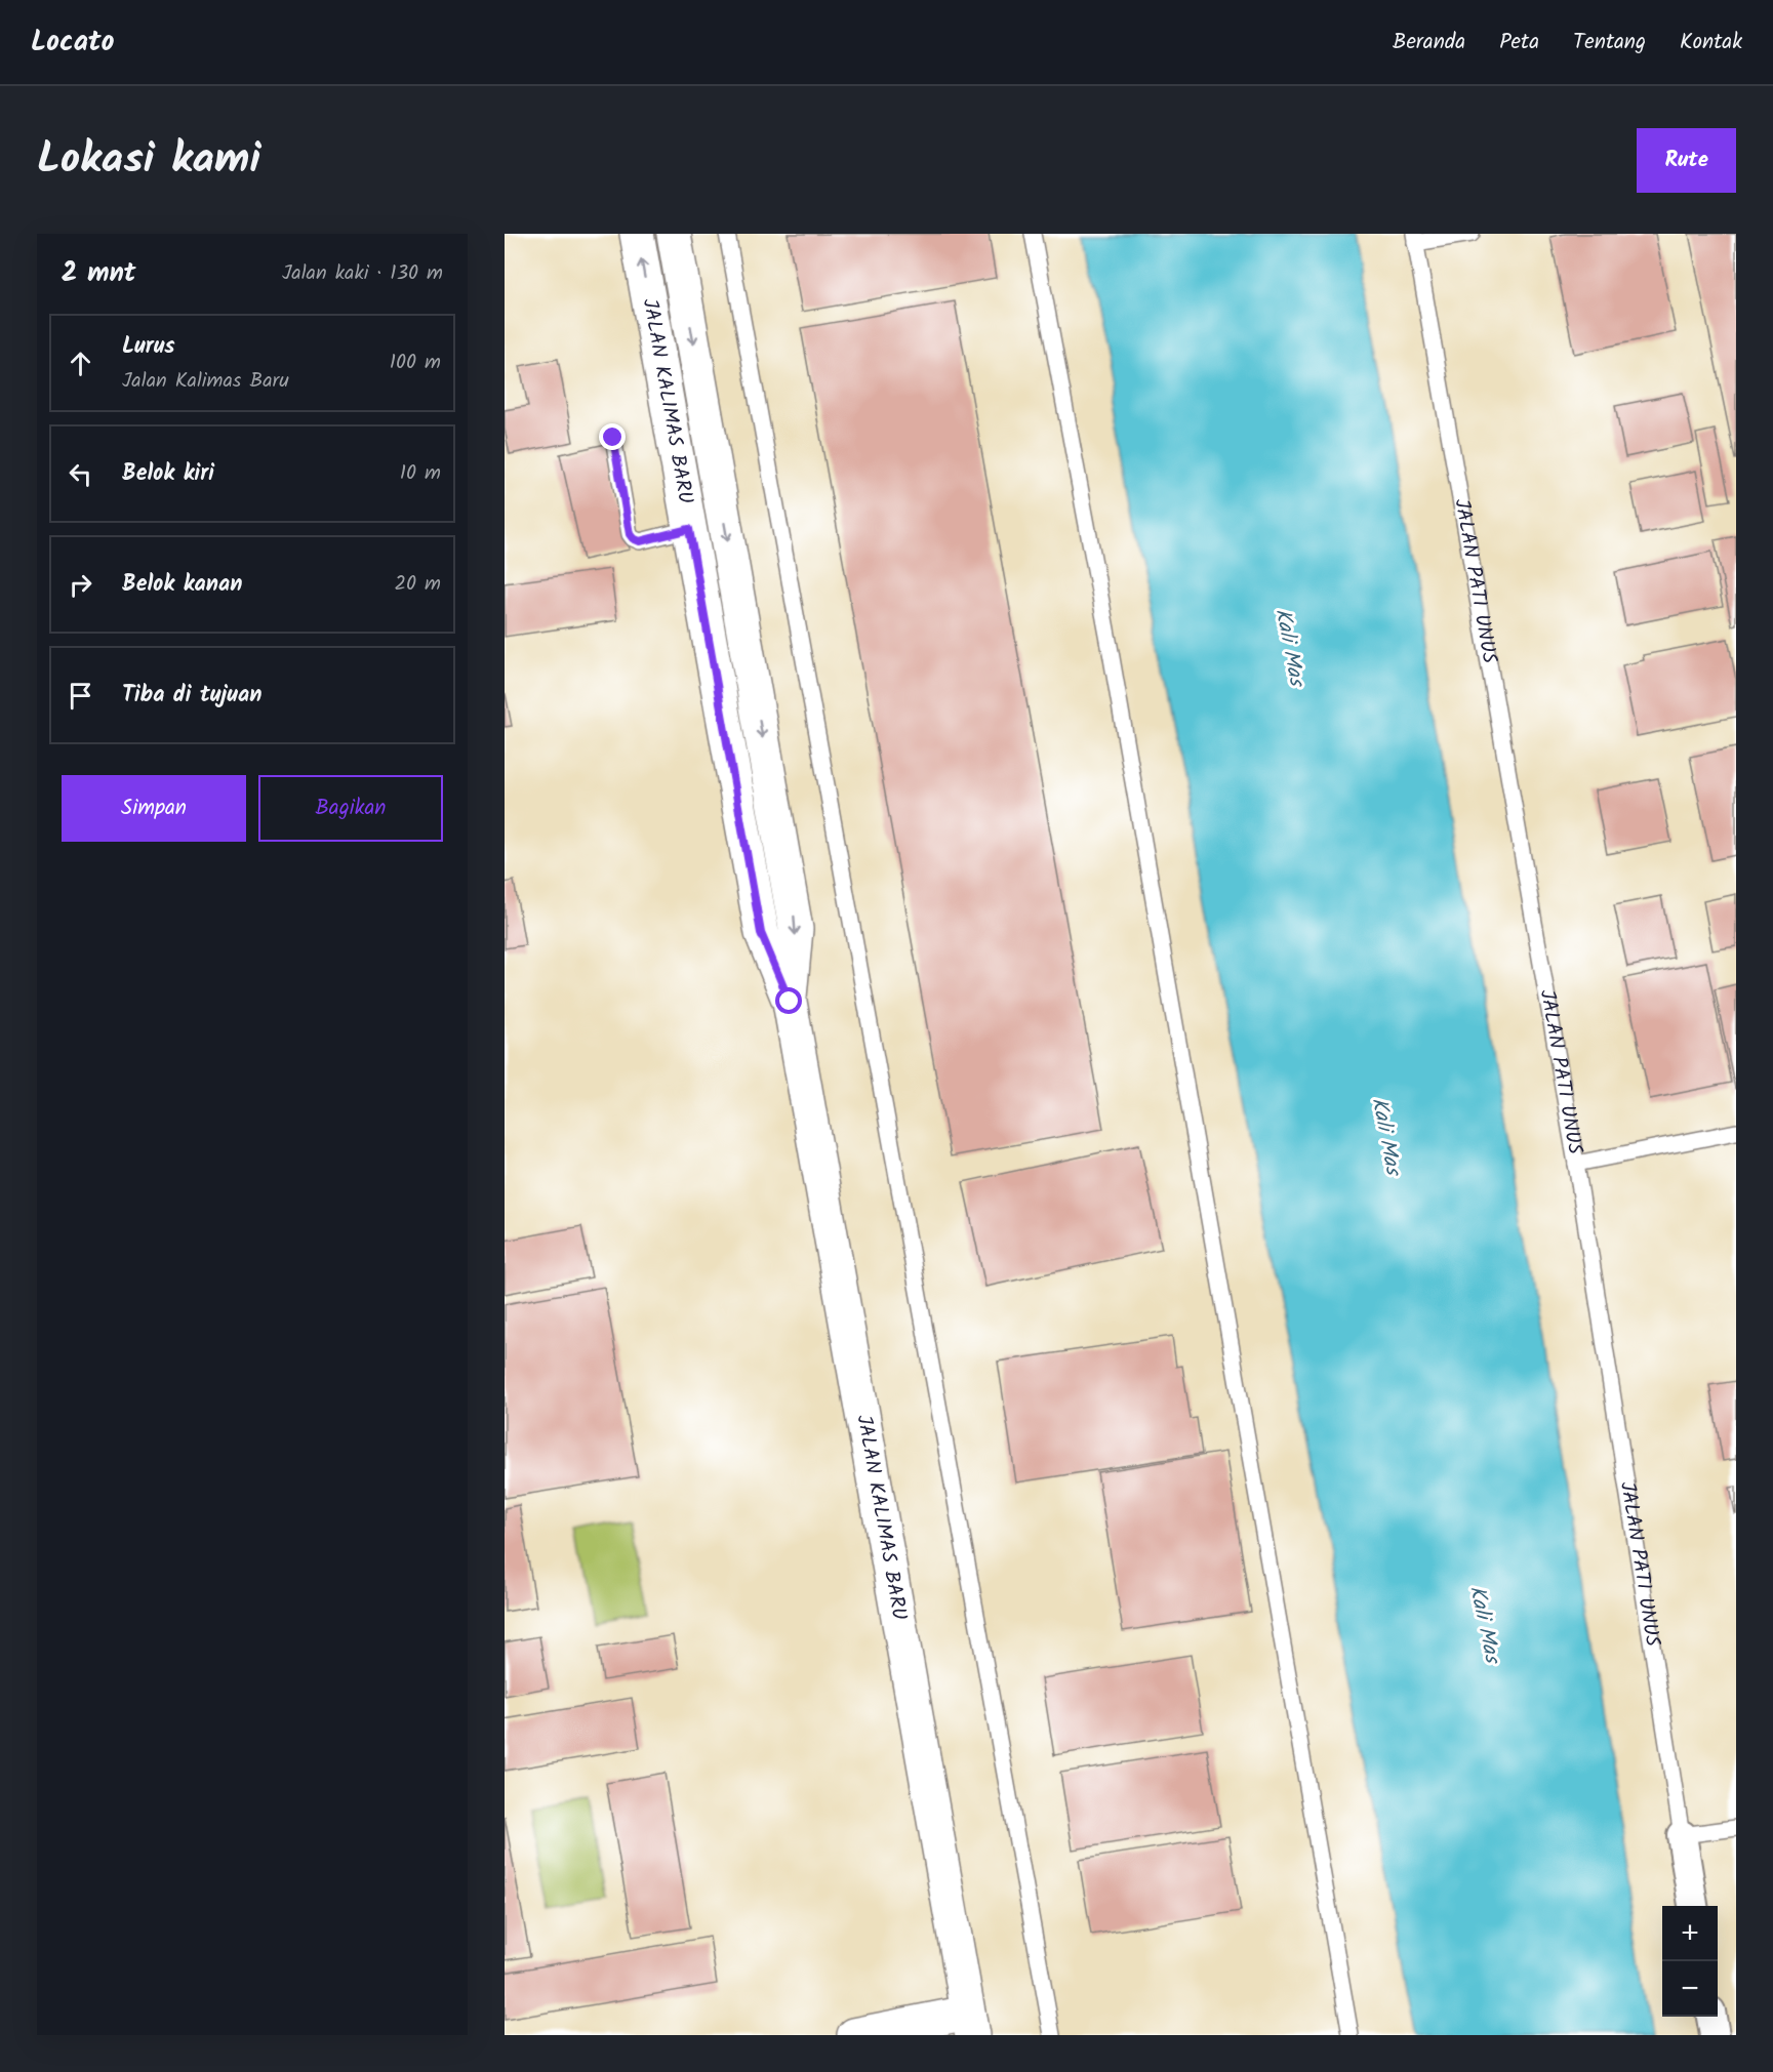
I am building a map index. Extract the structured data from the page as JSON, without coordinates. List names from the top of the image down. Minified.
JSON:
{"streets":{"street":["JALAN KALIMAS BARU","JALAN PATI UNUS"]},"water":["Kali Mas"],"page":{"header":"Locato","nav":["Beranda","Peta","Tentang","Kontak"],"title":"Lokasi kami","buttons":["Rute",["Simpan","Bagikan"]],"heading":["2 mnt","Jalan kaki · 130 m"],"list":[["Lurus","Jalan Kalimas Baru","100 m"],["Belok kiri","10 m"],["Belok kanan","20 m"],"Tiba di tujuan"],"map_buttons":["+","−"]}}
